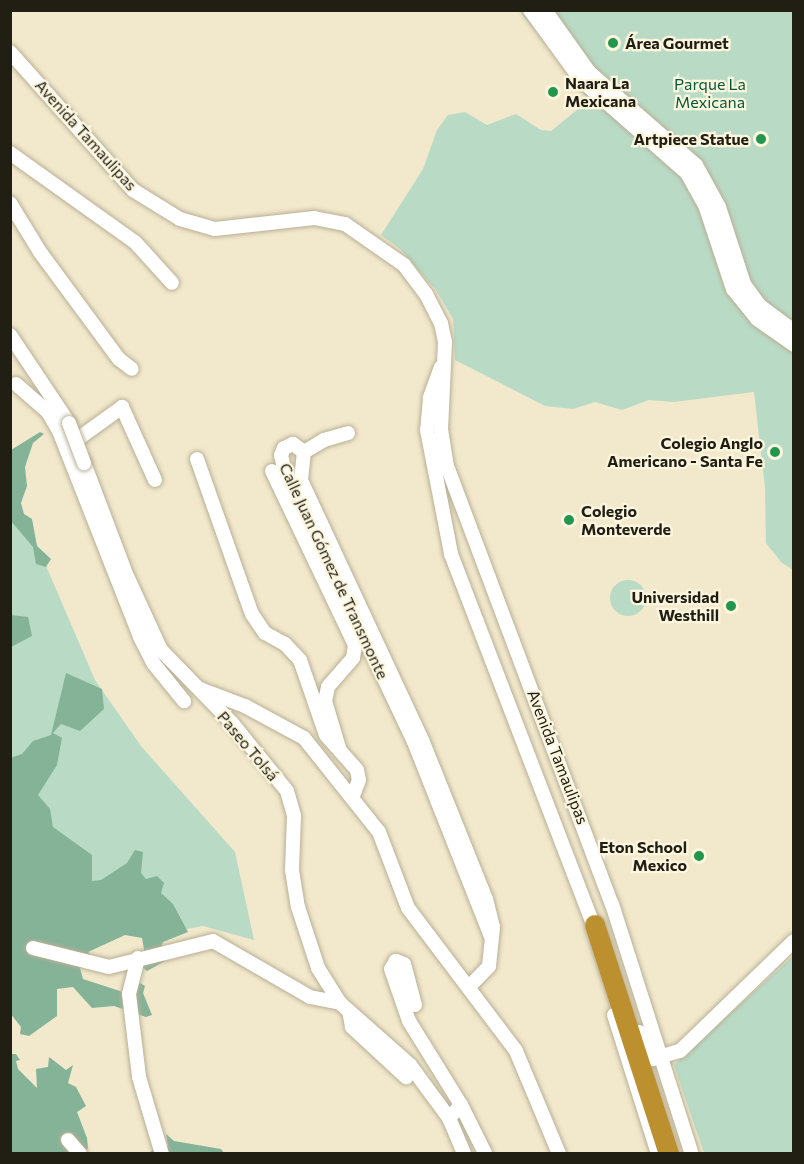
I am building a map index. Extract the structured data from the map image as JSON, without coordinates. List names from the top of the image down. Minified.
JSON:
{"streets":{"street":["Avenida Tamaulipas","Calle Juan Gómez de Transmonte","Paseo Tolsá"]},"parks":["Parque La Mexicana"],"places":["Área Gourmet","Naara La Mexicana","Artpiece Statue","Colegio Anglo Americano - Santa Fe","Colegio Monteverde","Universidad Westhill","Eton School Mexico"]}
